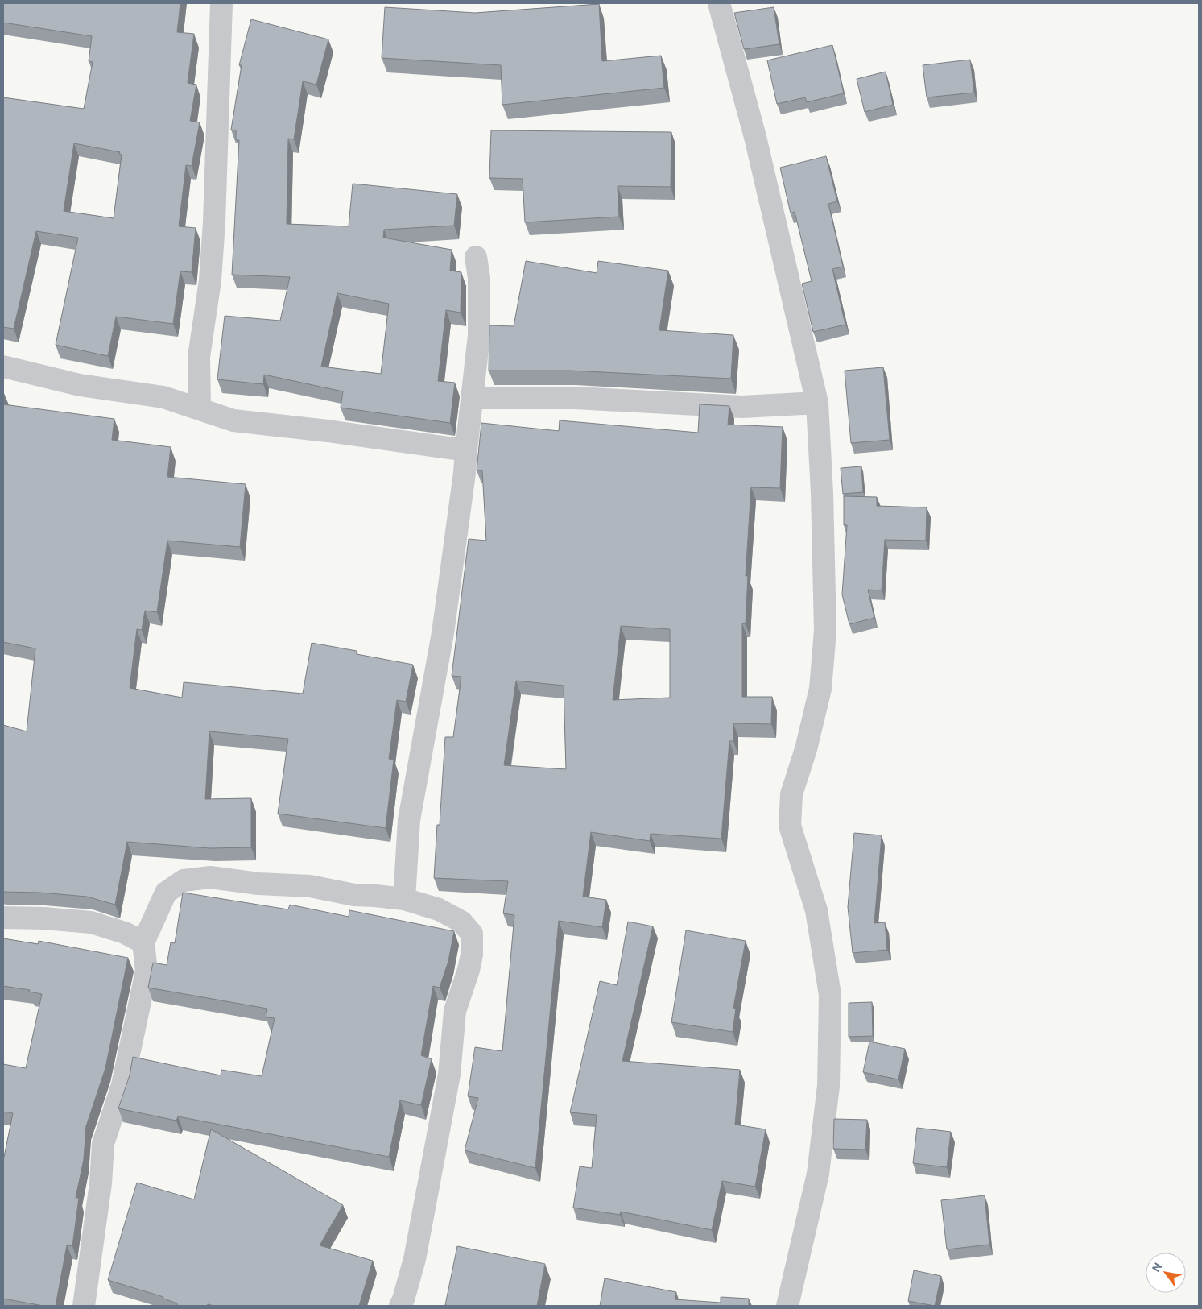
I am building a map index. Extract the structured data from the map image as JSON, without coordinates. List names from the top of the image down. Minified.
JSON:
{"north":"top left"}
